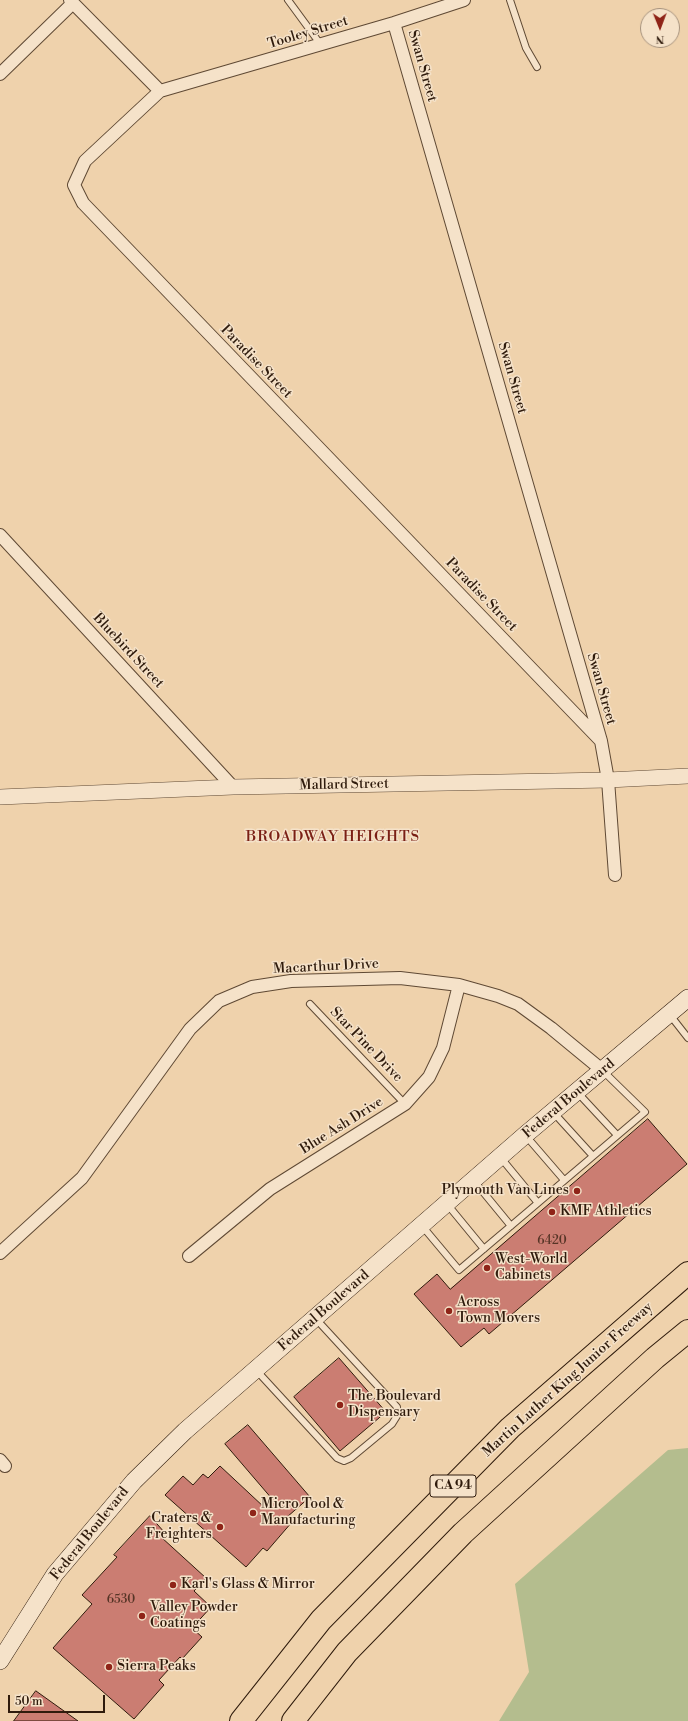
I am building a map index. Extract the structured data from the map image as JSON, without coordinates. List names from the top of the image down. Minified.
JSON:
{"streets":{"highway":["Martin Luther King Junior Freeway","CA 94"],"main road":["Federal Boulevard"],"street":["Tooley Street","Swan Street","Paradise Street","Bluebird Street","Mallard Street","Macarthur Drive","Blue Ash Drive"],"lane":["Star Pine Drive"]},"crossings":[["Tooley Street","Swan Street"],["Tooley Street","Paradise Street"],["Swan Street","Paradise Street"],["Swan Street","Mallard Street"],["Bluebird Street","Mallard Street"],["Macarthur Drive","Federal Boulevard"],["Macarthur Drive","Blue Ash Drive"],["Star Pine Drive","Blue Ash Drive"]],"districts":["BROADWAY HEIGHTS"],"places":["Plymouth Van Lines","KMF Athletics","West-World Cabinets","Across Town Movers","The Boulevard Dispensary","Micro Tool & Manufacturing","Craters & Freighters","Karl's Glass & Mirror","Valley Powder Coatings","Sierra Peaks"],"house_numbers":["6420","6530"],"scale_bar":"50 m","north":"bottom"}
